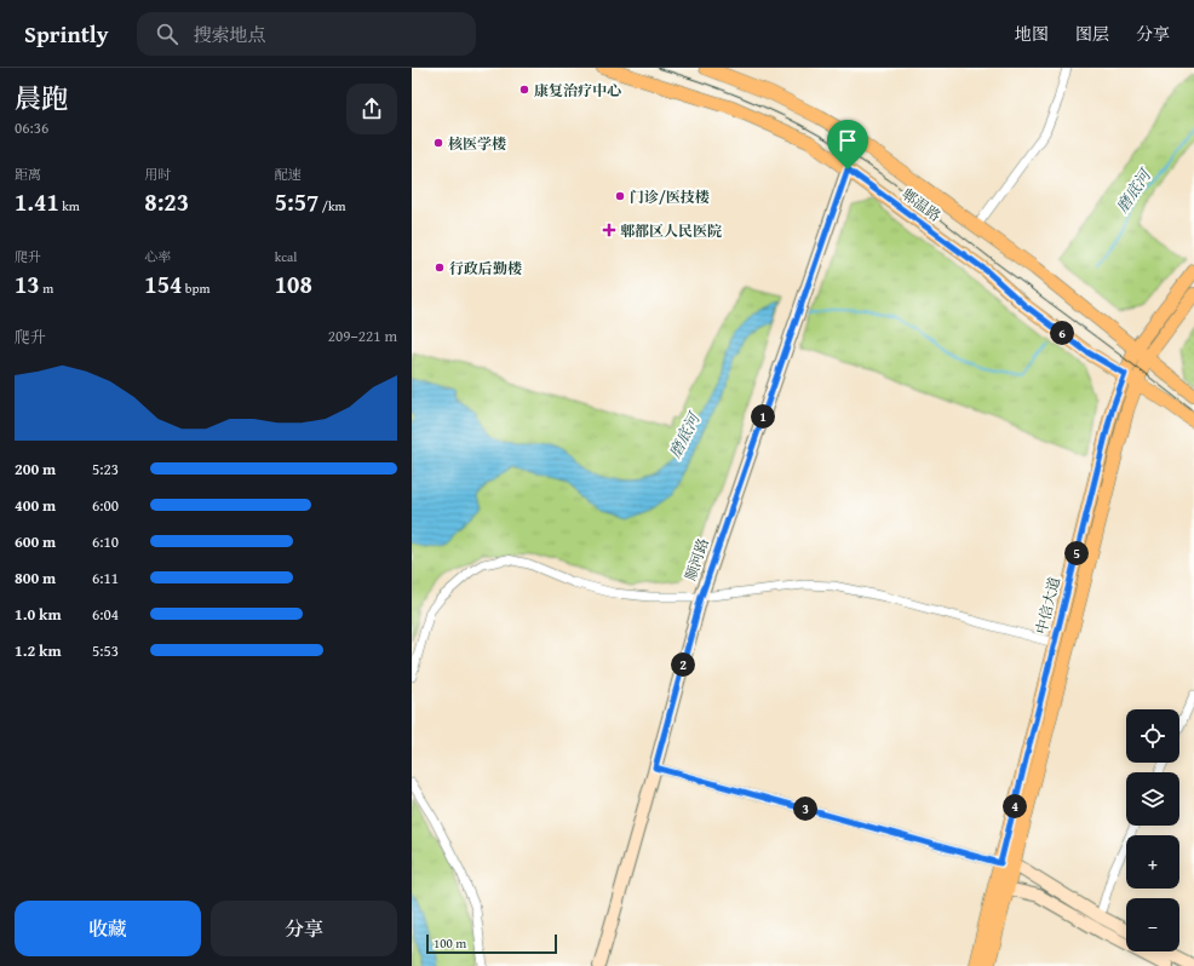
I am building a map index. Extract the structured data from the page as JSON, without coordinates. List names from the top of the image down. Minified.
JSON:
{"streets":{"main road":["郫温路","中信大道"],"street":["顺河路"]},"crossings":[["郫温路","顺河路"],["郫温路","中信大道"]],"water":["磨底河"],"places":{"other":["康复治疗中心","核医学楼","门诊/医技楼","行政后勤楼"],"health":["郫都区人民医院"]},"scale_bar":"100 m","page":{"header":"Sprintly","search":"搜索地点","nav":["地图","图层","分享"],"heading":["晨跑","06:36"],"stats":[["距离","1.41 km"],["用时","8:23"],["配速","5:57 /km"],["爬升","13 m"],["心率","154 bpm"],["kcal","108"]],"chart":["爬升","209–221 m"],"pins":["6","1","5","2","4","3"],"list":[{"name":"200 m","note":"5:23"},{"name":"400 m","note":"6:00"},{"name":"600 m","note":"6:10"},{"name":"800 m","note":"6:11"},{"name":"1.0 km","note":"6:04"},{"name":"1.2 km","note":"5:53"}],"map_buttons":["+","−"],"buttons":["收藏","分享"],"scale":"100 m"}}
